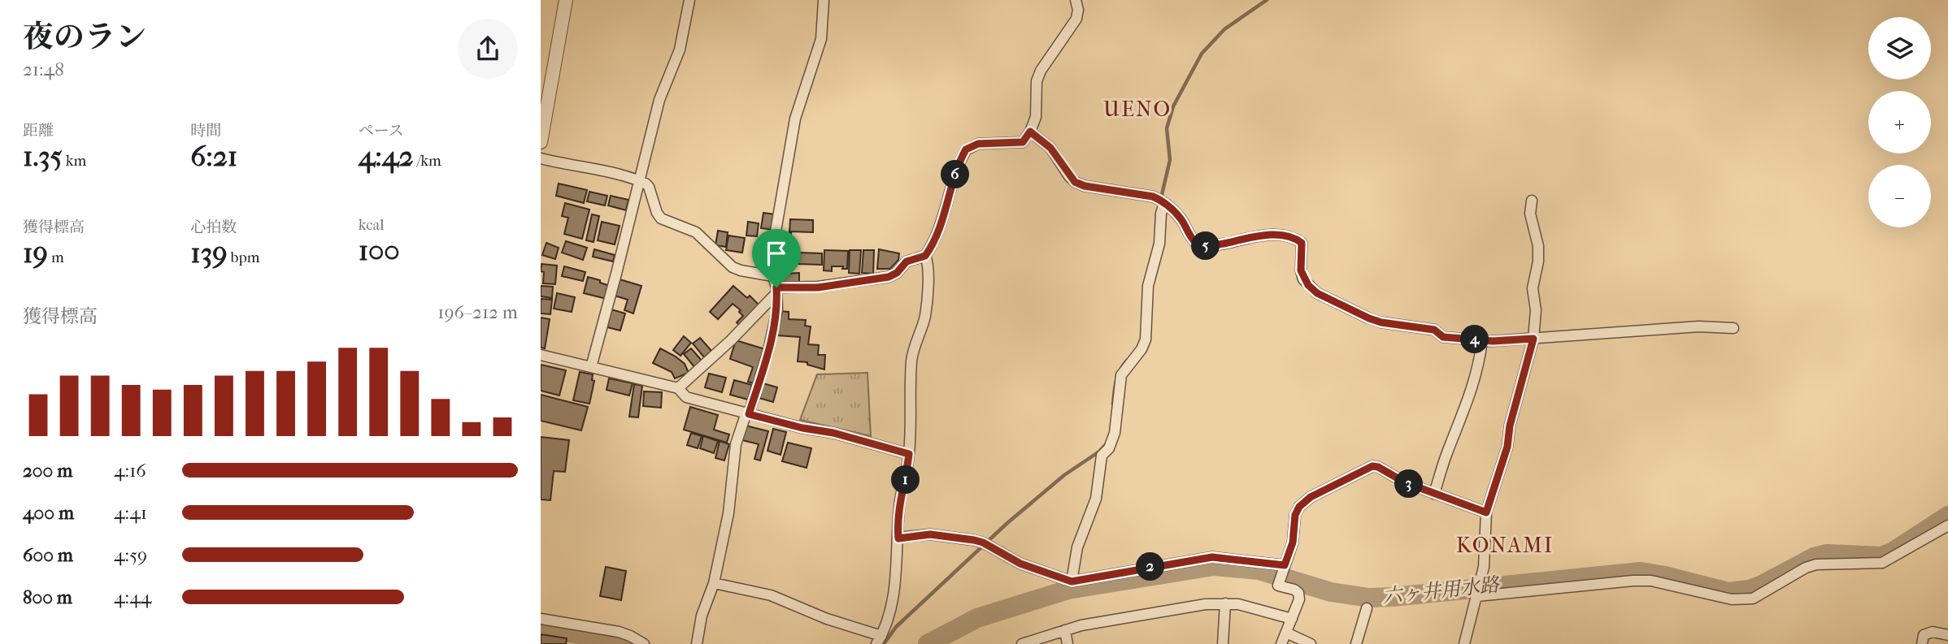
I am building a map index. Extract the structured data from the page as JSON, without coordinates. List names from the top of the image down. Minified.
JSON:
{"districts":["UENO","KONAMI"],"water":["六ヶ井用水路"],"page":{"heading":["夜のラン","21:48"],"map_buttons":["+","−"],"stats":[["距離","1.35 km"],["時間","6:21"],["ペース","4:42 /km"],["獲得標高","19 m"],["心拍数","139 bpm"],["kcal","100"]],"pins":["6","5","4","1","3","2"],"chart":["獲得標高","196–212 m"],"list":[{"name":"200 m","note":"4:16"},{"name":"400 m","note":"4:41"},{"name":"600 m","note":"4:59"},{"name":"800 m","note":"4:44"}]}}
